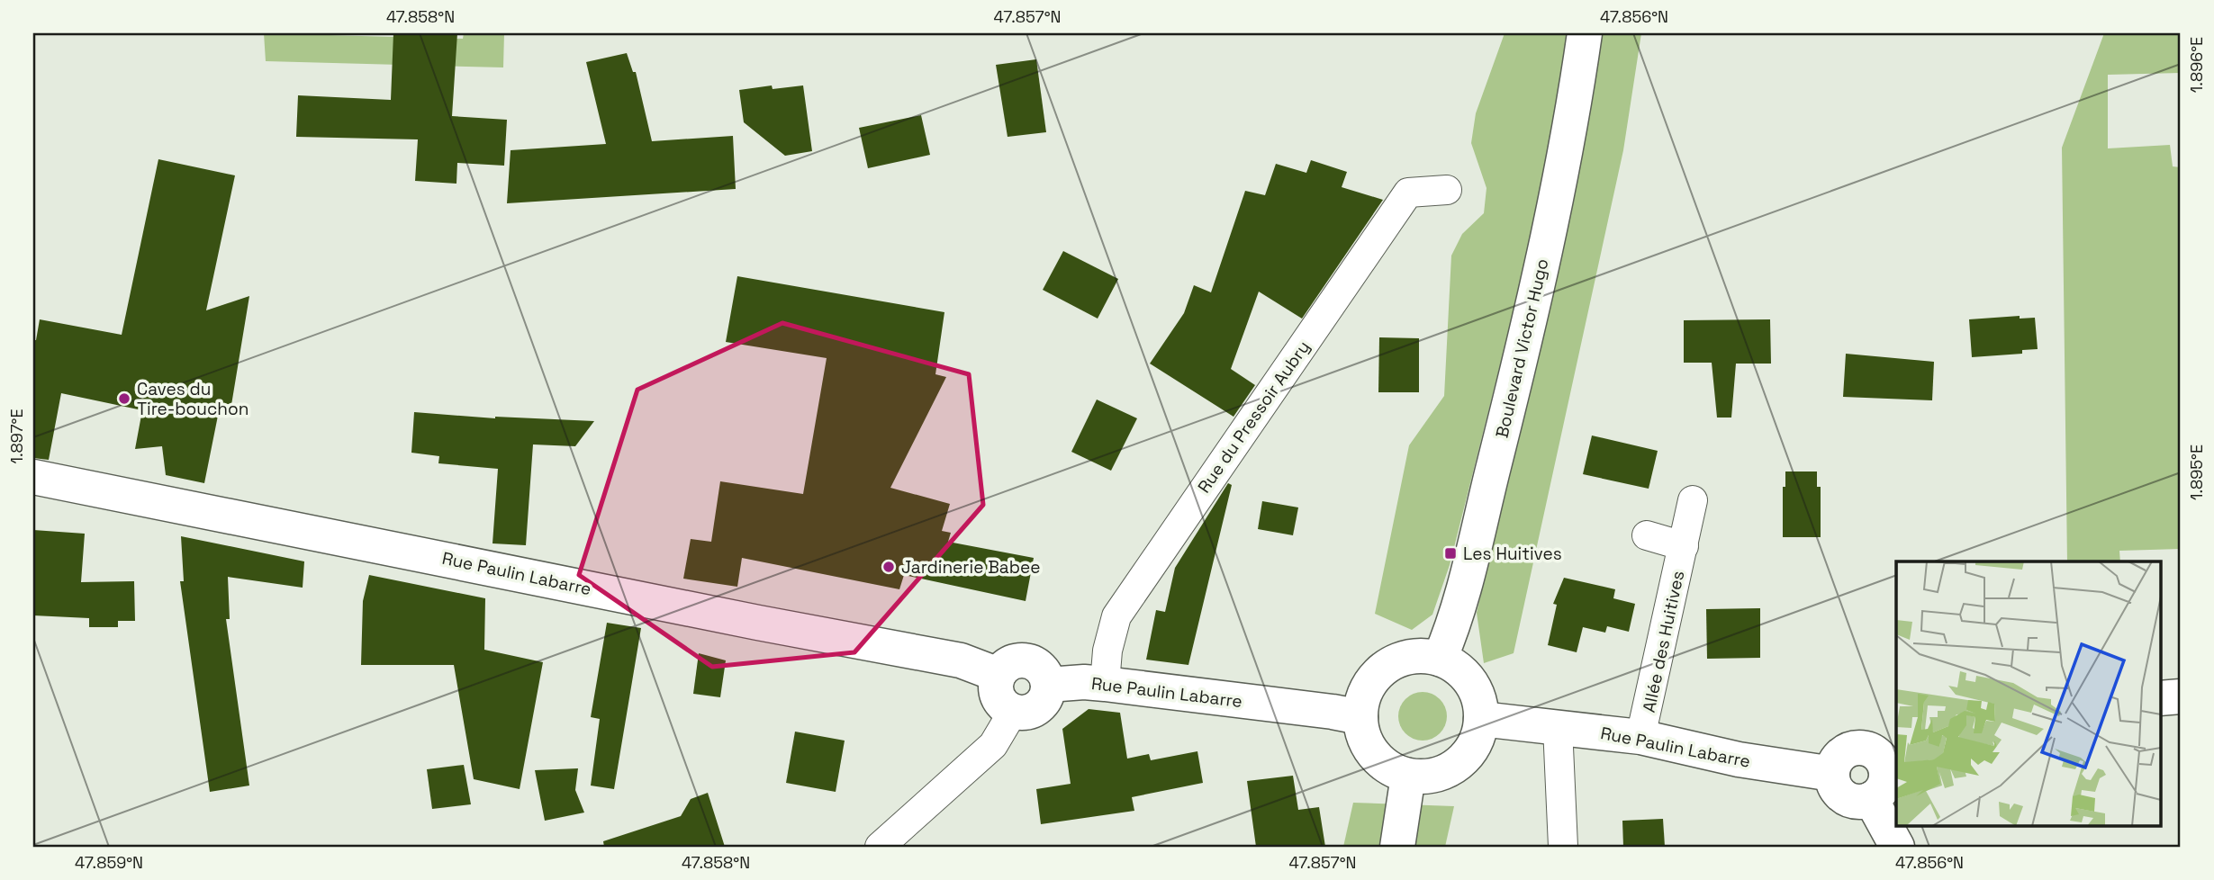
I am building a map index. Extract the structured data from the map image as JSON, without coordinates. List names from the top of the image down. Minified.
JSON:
{"streets":{"street":["Boulevard Victor Hugo","Rue du Pressoir Aubry","Rue Paulin Labarre","Allée des Huitives"]},"crossings":[["Boulevard Victor Hugo","Rue Paulin Labarre"],["Rue du Pressoir Aubry","Rue Paulin Labarre"],["Rue Paulin Labarre","Allée des Huitives"]],"places":{"other":["Caves du Tire-bouchon","Jardinerie Babee"],"transit":["Les Huitives"]},"coordinates":["47.858°N","47.857°N","47.856°N","1.896°E","1.897°E","1.895°E","47.859°N"]}
